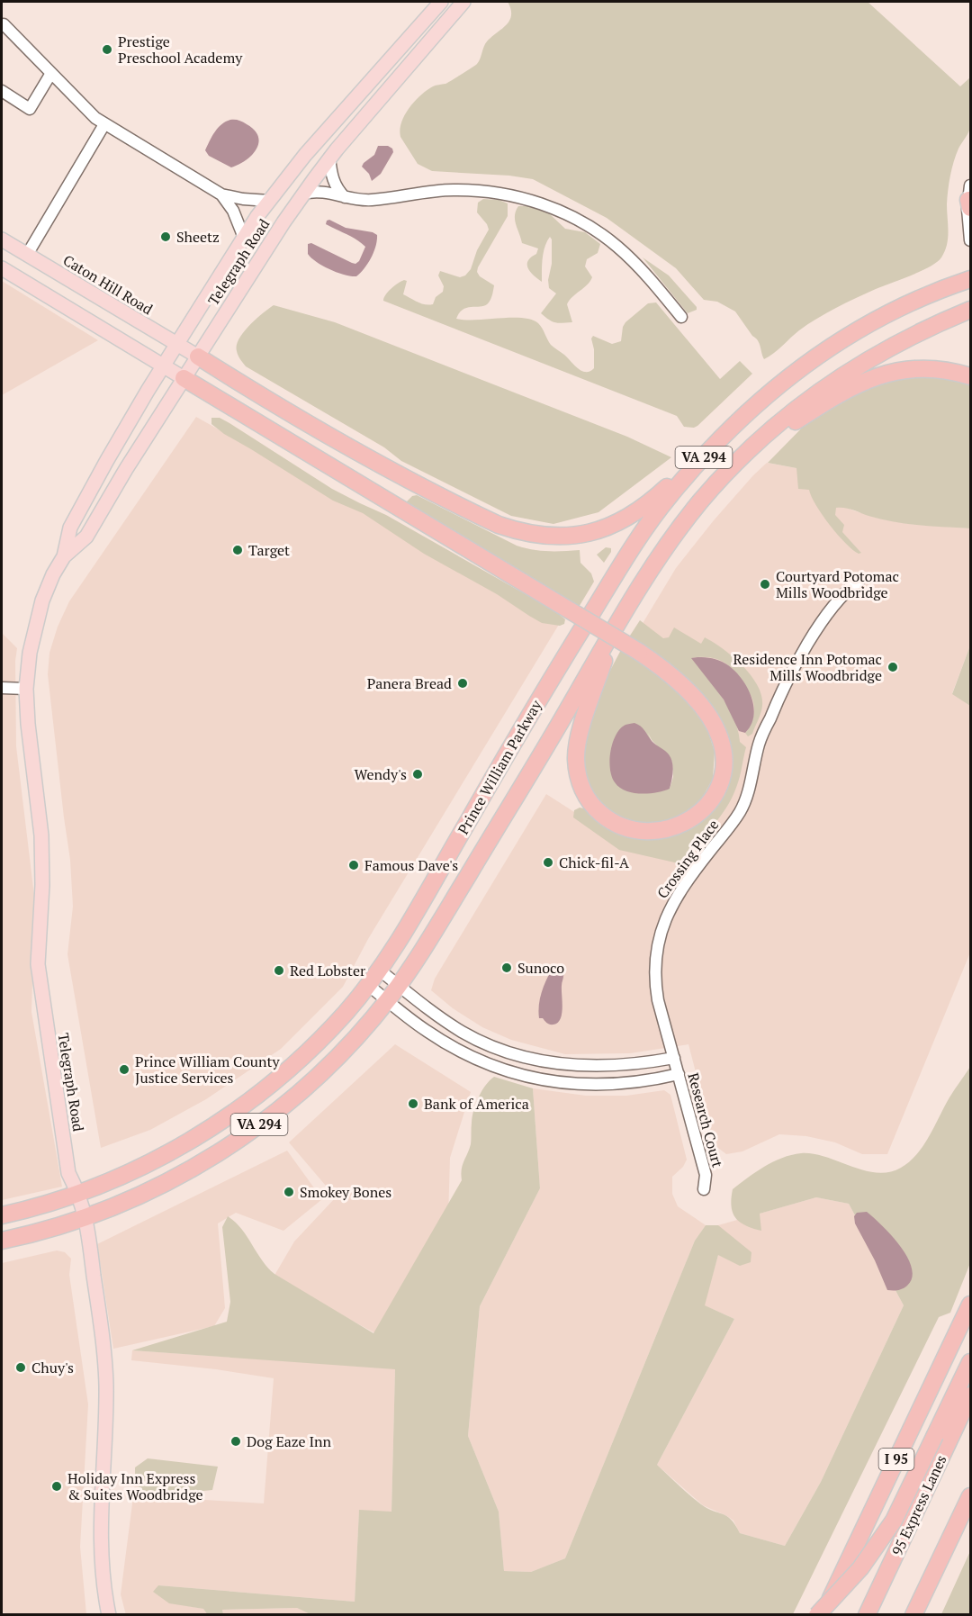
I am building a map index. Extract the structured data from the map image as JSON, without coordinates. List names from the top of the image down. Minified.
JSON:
{"streets":{"highway":["VA 294","Prince William Parkway","I 95","95 Express Lanes"],"main road":["Telegraph Road","Caton Hill Road"],"street":["Crossing Place","Research Court"]},"crossings":[["Telegraph Road","Caton Hill Road"],["Telegraph Road","Prince William Parkway"],["Crossing Place","Research Court"]],"places":["Prestige Preschool Academy","Sheetz","Target","Courtyard Potomac Mills Woodbridge","Residence Inn Potomac Mills Woodbridge","Panera Bread","Wendy's","Chick-fil-A","Famous Dave's","Sunoco","Red Lobster","Prince William County Justice Services","Bank of America","Smokey Bones","Chuy's","Dog Eaze Inn","Holiday Inn Express & Suites Woodbridge"]}
